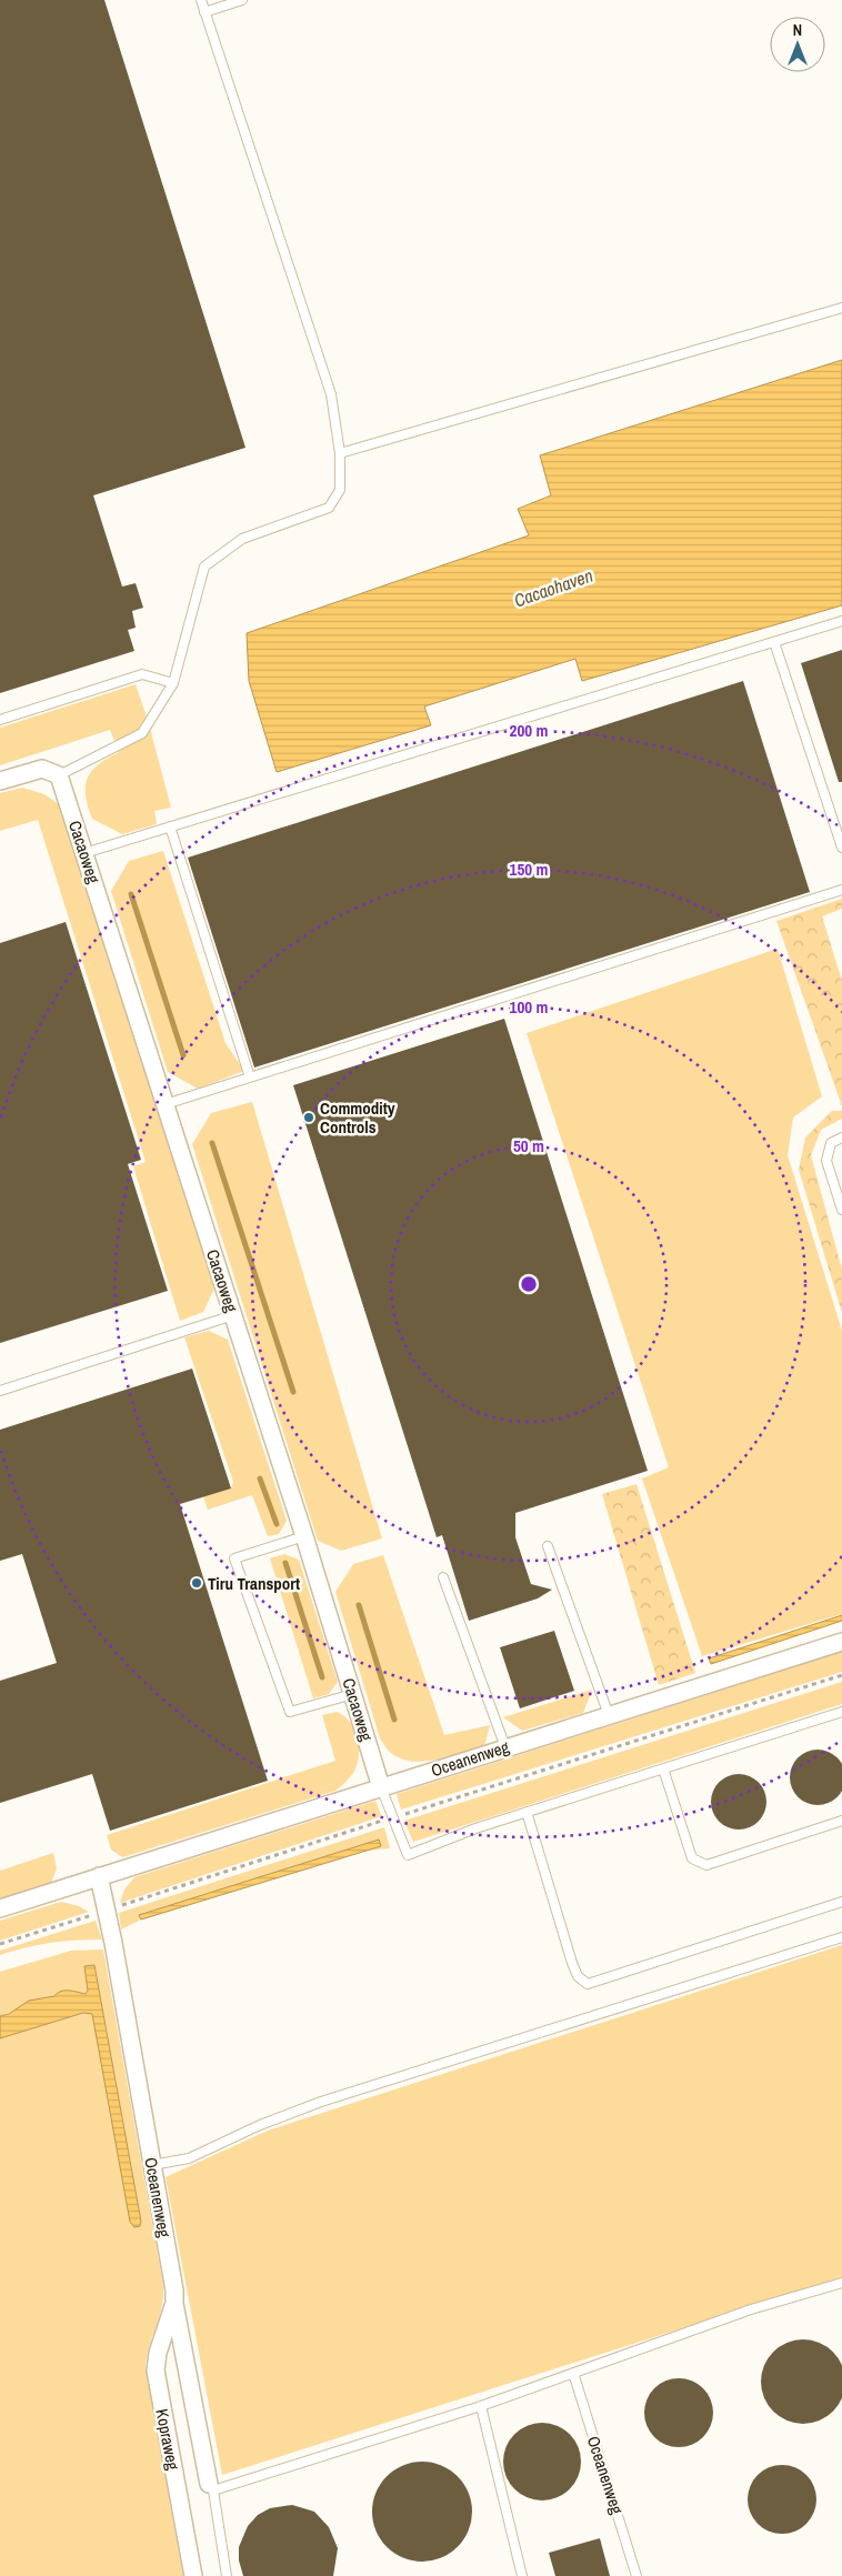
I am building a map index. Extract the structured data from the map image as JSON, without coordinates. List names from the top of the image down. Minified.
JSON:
{"streets":{"street":["Cacaoweg","Oceanenweg","Kopraweg"]},"crossings":[["Cacaoweg","Oceanenweg"],["Oceanenweg","Kopraweg"]],"water":["Cacaohaven"],"places":["Commodity Controls","Tiru Transport"],"north":"top","rings":["200 m","150 m","100 m","50 m"]}
